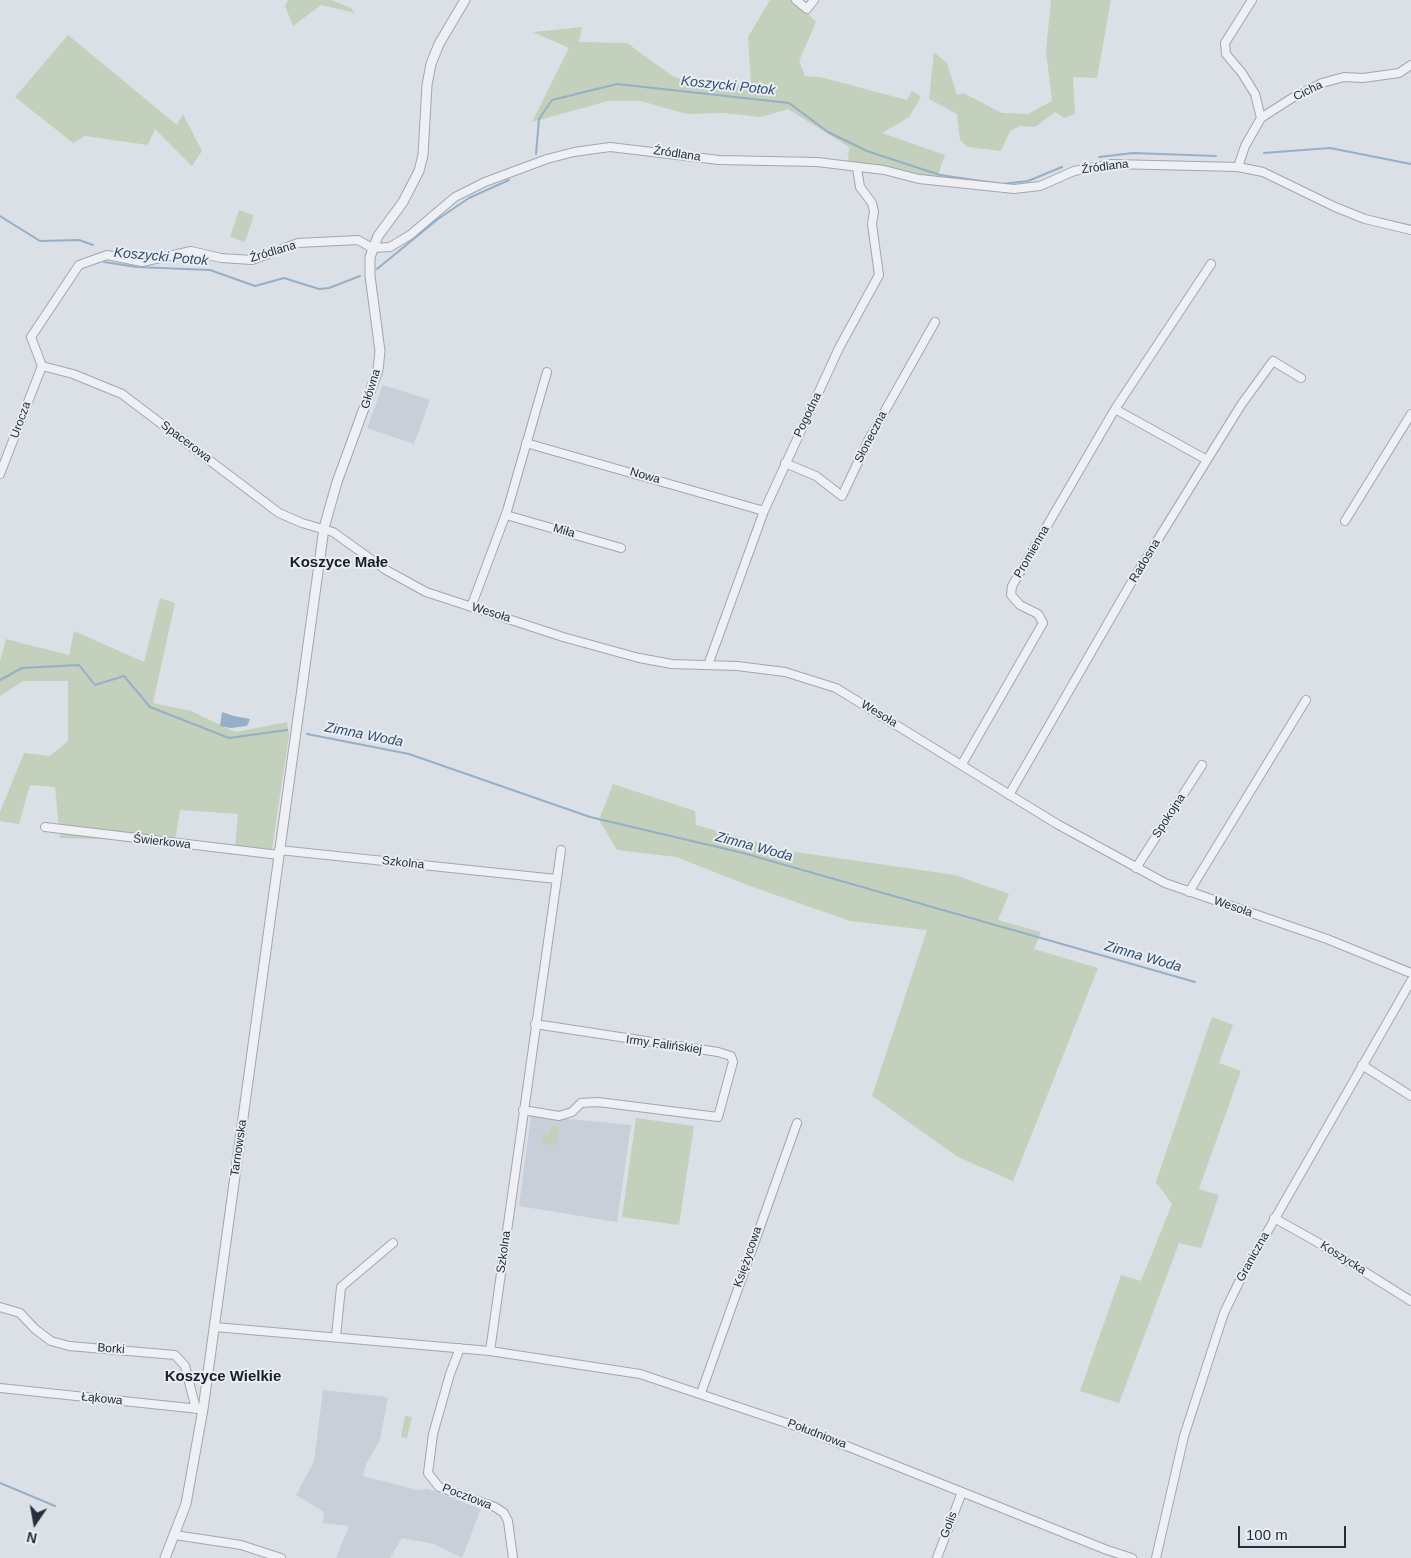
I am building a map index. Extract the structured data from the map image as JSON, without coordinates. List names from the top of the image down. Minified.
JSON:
{"streets":{"street":["Cicha","Źródlana","Główna","Pogodna","Urocza","Słoneczna","Spacerowa","Nowa","Miła","Promienna","Radosna","Wesoła","Spokojna","Świerkowa","Szkolna","Irmy Falińskiej","Tarnowska","Księżycowa","Graniczna","Koszycka","Borki","Łąkowa","Południowa","Pocztowa","Golis"]},"crossings":[["Cicha","Źródlana"],["Źródlana","Główna"],["Źródlana","Pogodna"],["Źródlana","Urocza"],["Źródlana","Spacerowa"],["Główna","Spacerowa"],["Główna","Wesoła"],["Główna","Tarnowska"],["Pogodna","Słoneczna"],["Pogodna","Nowa"],["Pogodna","Wesoła"],["Urocza","Spacerowa"],["Spacerowa","Wesoła"],["Promienna","Wesoła"],["Radosna","Wesoła"],["Wesoła","Spokojna"],["Świerkowa","Szkolna"],["Świerkowa","Tarnowska"],["Szkolna","Irmy Falińskiej"],["Szkolna","Tarnowska"],["Szkolna","Południowa"],["Tarnowska","Borki"],["Tarnowska","Łąkowa"],["Księżycowa","Południowa"],["Graniczna","Koszycka"],["Borki","Łąkowa"],["Południowa","Golis"]],"districts":["Koszyce Małe","Koszyce Wielkie"],"water":["Koszycki Potok","Zimna Woda"],"scale_bar":"100 m","north":"bottom"}
